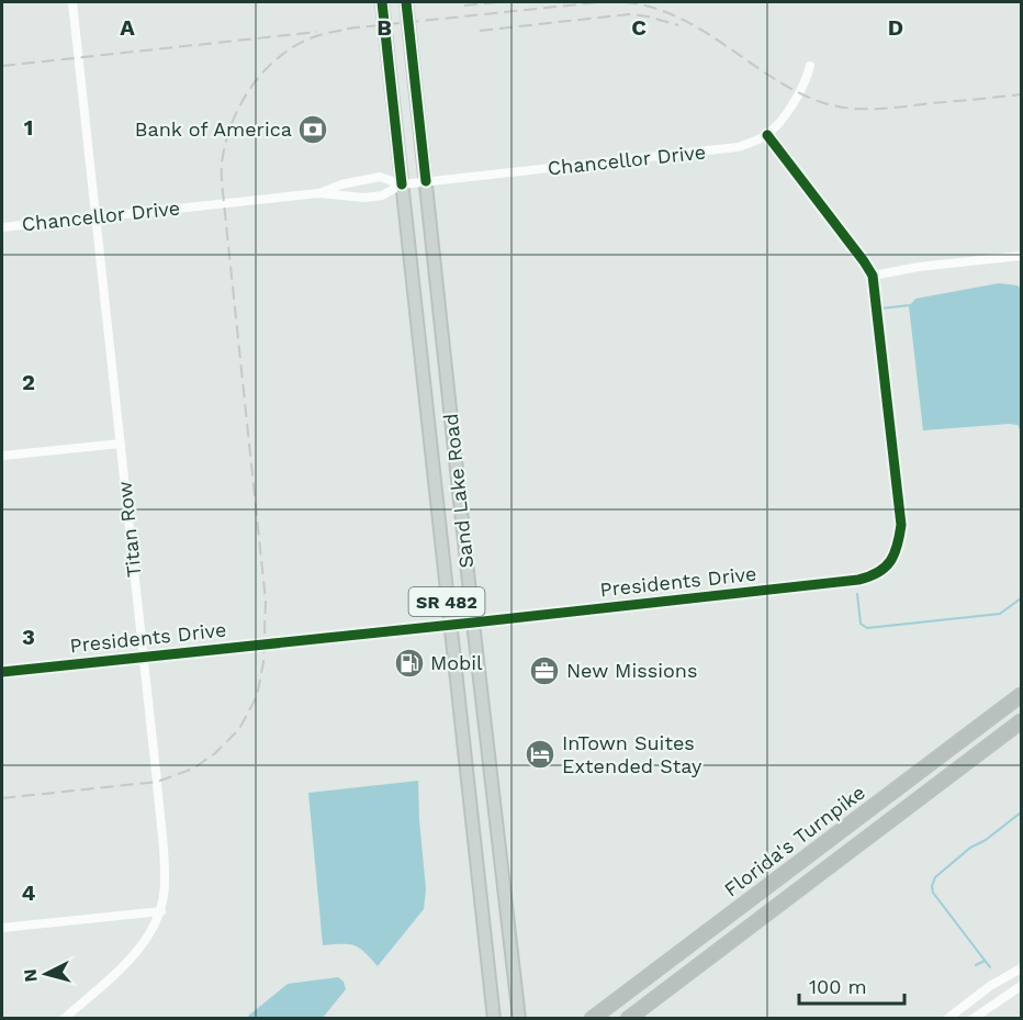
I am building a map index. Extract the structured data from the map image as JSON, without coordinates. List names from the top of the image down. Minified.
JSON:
{"streets":{"highway":["Florida's Turnpike"],"main road":["Sand Lake Road","SR 482"],"street":["Chancellor Drive","Titan Row","Presidents Drive"]},"crossings":[["Chancellor Drive","Sand Lake Road"],["Chancellor Drive","Titan Row"],["Chancellor Drive","Presidents Drive"],["Sand Lake Road","Presidents Drive"],["Titan Row","Presidents Drive"]],"places":{"bank":["Bank of America"],"fuel station":["Mobil"],"office":["New Missions"],"hotel":["InTown Suites Extended Stay"]},"scale_bar":"100 m","north":"left","grid":{"columns":["A","B","C","D"],"rows":["1","2","3","4"]}}
